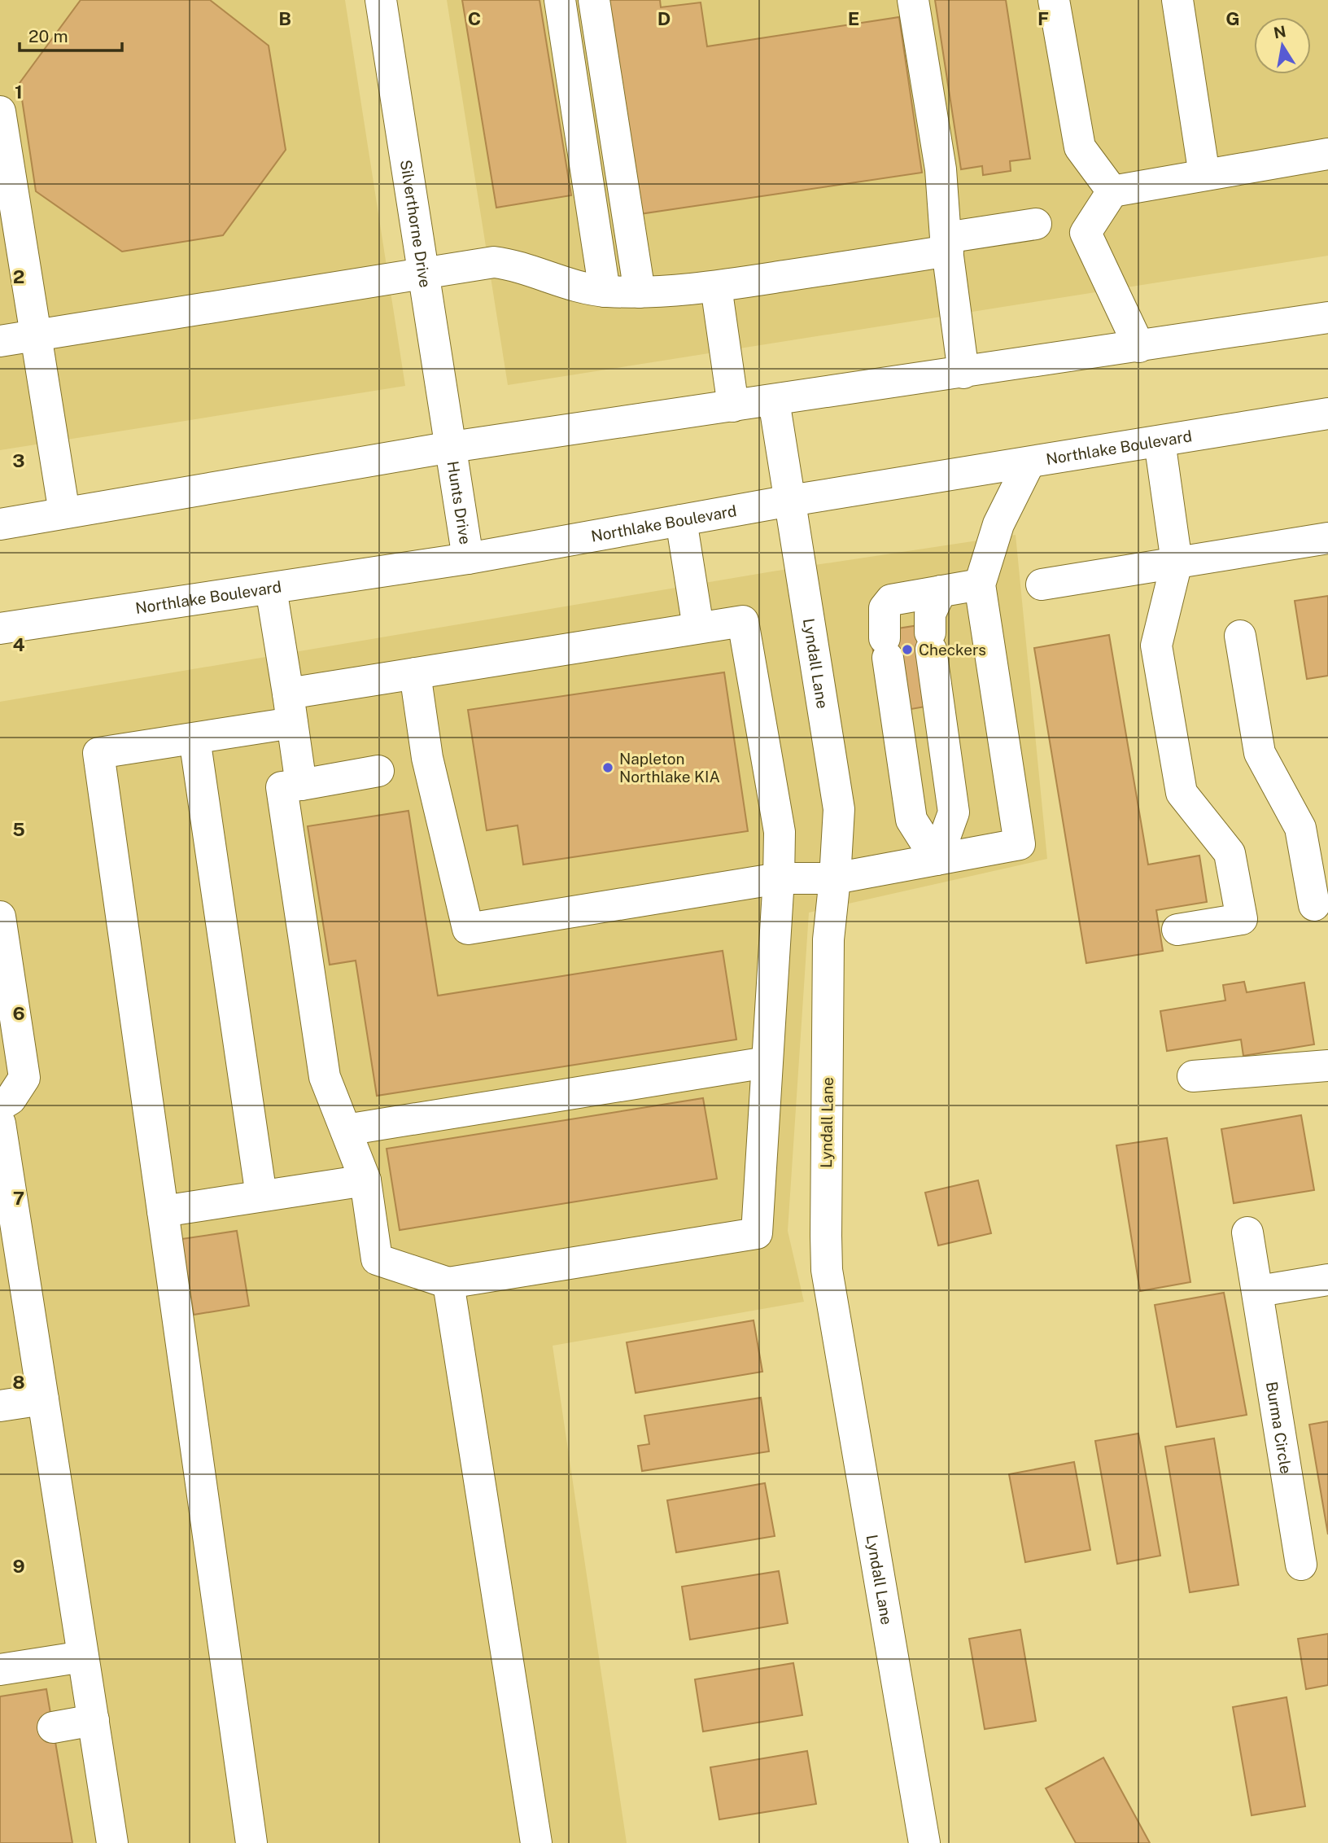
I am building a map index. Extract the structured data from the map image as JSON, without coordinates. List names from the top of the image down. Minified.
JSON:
{"streets":{"main road":["Silverthorne Drive","Northlake Boulevard","Hunts Drive","Lyndall Lane","Burma Circle"]},"crossings":[["Silverthorne Drive","Hunts Drive"],["Northlake Boulevard","Hunts Drive"],["Northlake Boulevard","Lyndall Lane"]],"places":["Checkers","Napleton Northlake KIA"],"scale_bar":"20 m","north":"top","grid":{"columns":["B","C","D","E","F","G"],"rows":["1","2","3","4","5","6","7","8","9"]}}
